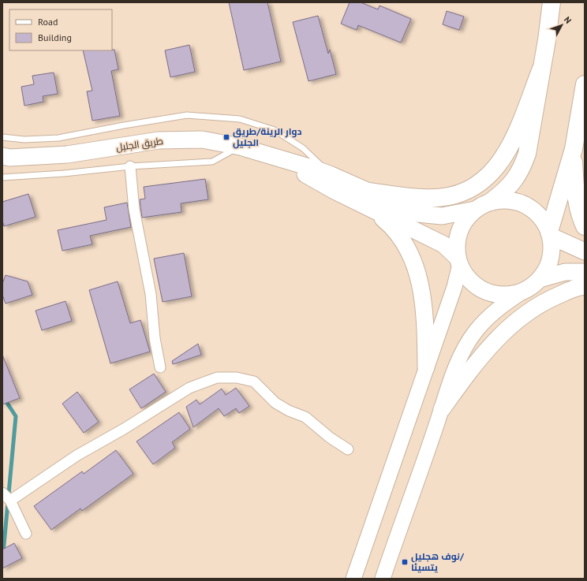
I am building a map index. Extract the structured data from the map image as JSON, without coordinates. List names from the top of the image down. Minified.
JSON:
{"streets":{"main road":["طريق الجليل"]},"places":{"transit":["دوار الرينة/طريق الجليل","نوف هجليل/ يتسيئا"]},"legend":["Road","Building"],"north":"top right"}
